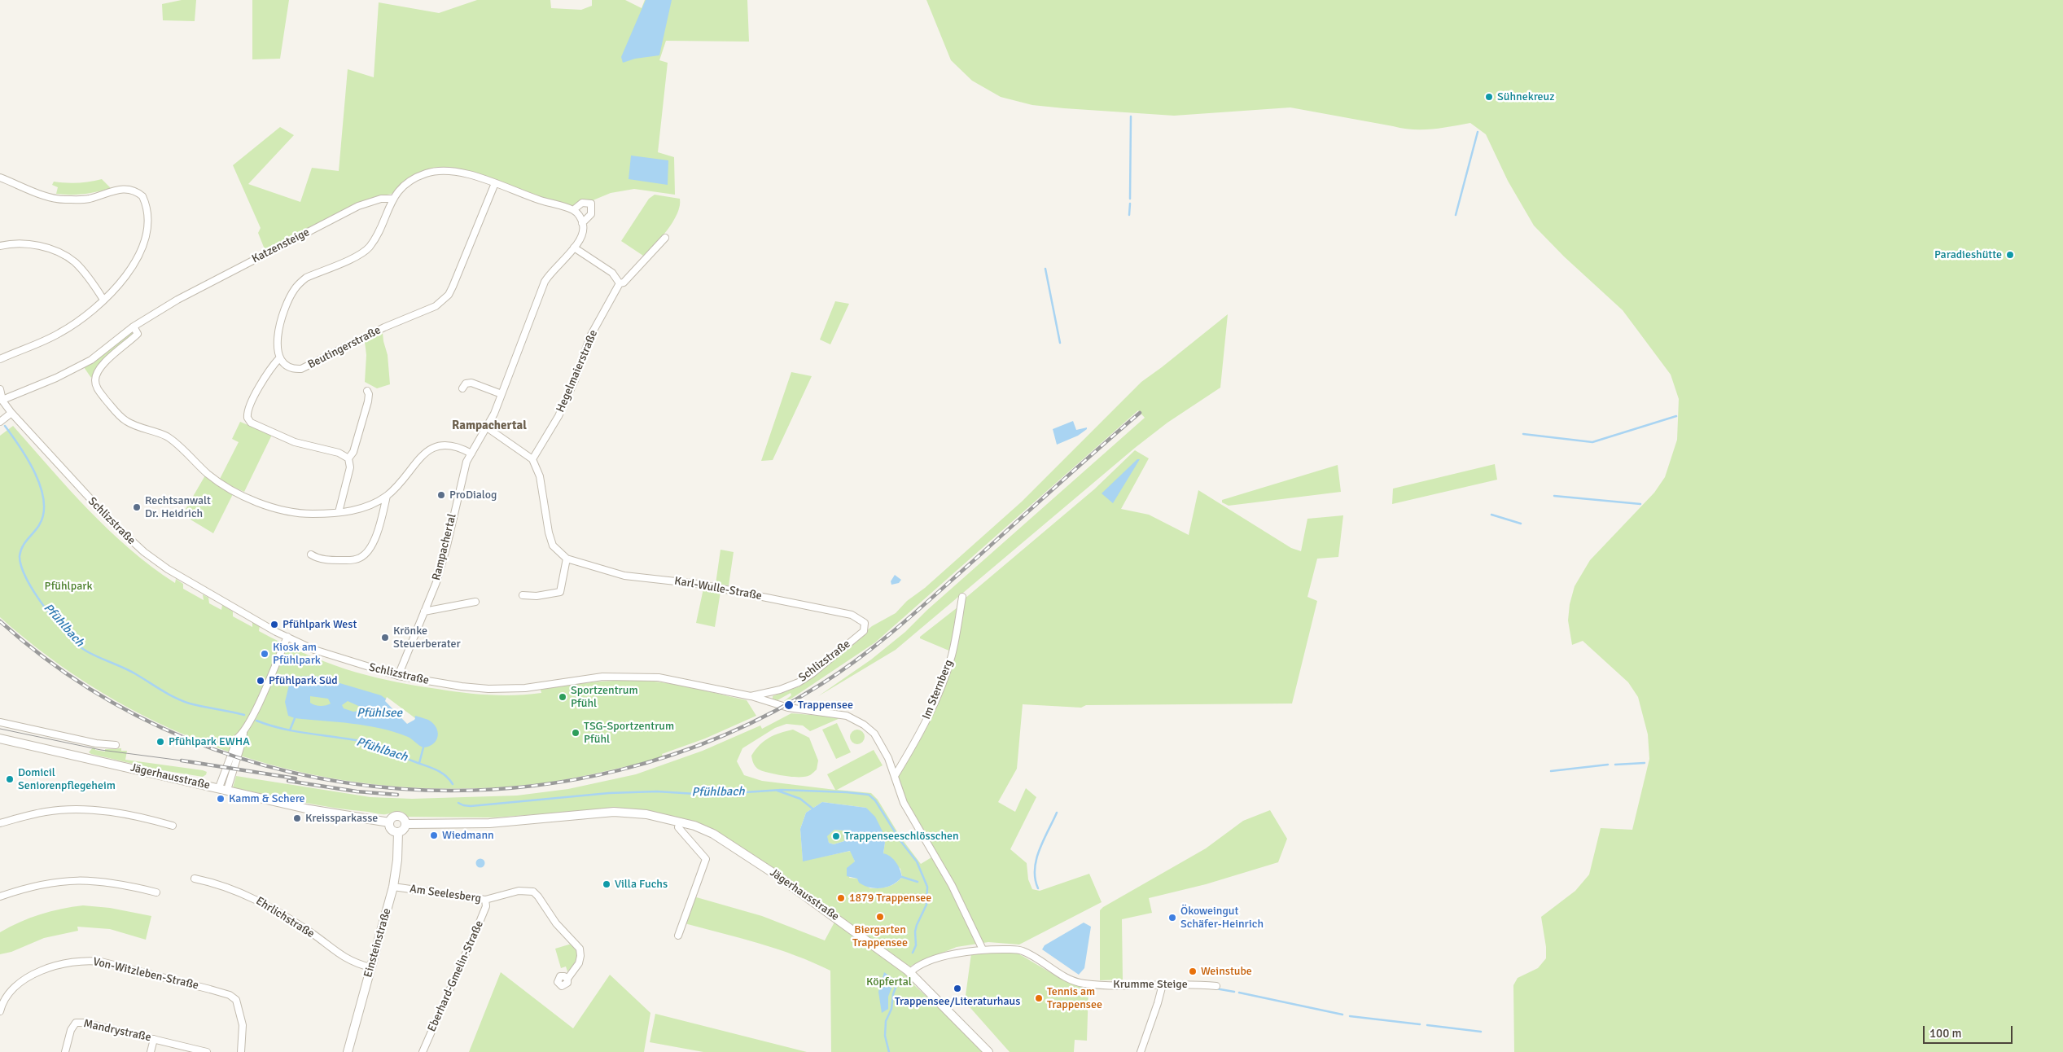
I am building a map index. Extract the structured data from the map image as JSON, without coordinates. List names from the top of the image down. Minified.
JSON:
{"streets":{"street":["Katzensteige","Beutingerstraße","Hegelmaierstraße","Schlizstraße","Rampachertal","Karl-Wulle-Straße","Im Sternberg","Jägerhausstraße","Am Seelesberg","Ehrlichstraße","Einsteinstraße","Von-Witzleben-Straße","Eberhard-Gmelin-Straße","Krumme Steige","Mandrystraße"]},"crossings":[["Katzensteige","Schlizstraße"],["Hegelmaierstraße","Karl-Wulle-Straße"],["Schlizstraße","Rampachertal"],["Schlizstraße","Karl-Wulle-Straße"],["Jägerhausstraße","Einsteinstraße"],["Am Seelesberg","Einsteinstraße"],["Am Seelesberg","Eberhard-Gmelin-Straße"],["Ehrlichstraße","Einsteinstraße"]],"districts":["Rampachertal"],"water":["Pfühlbach","Pfühlsee"],"parks":["Pfühlpark","Köpfertal"],"places":["Sühnekreuz","Paradieshütte","ProDialog","Rechtsanwalt Dr. Heidrich","Pfühlpark West","Krönke Steuerberater","Kiosk am Pfühlpark","Pfühlpark Süd","Sportzentrum Pfühl","Trappensee","TSG-Sportzentrum Pfühl","Pfühlpark EWHA","Domicil Seniorenpflegeheim","Kamm & Schere","Kreissparkasse","Wiedmann","Trappenseeschlösschen","Villa Fuchs","1879 Trappensee","Biergarten Trappensee","Ökoweingut Schäfer-Heinrich","Weinstube","Trappensee/Literaturhaus","Tennis am Trappensee"],"scale_bar":"100 m"}
